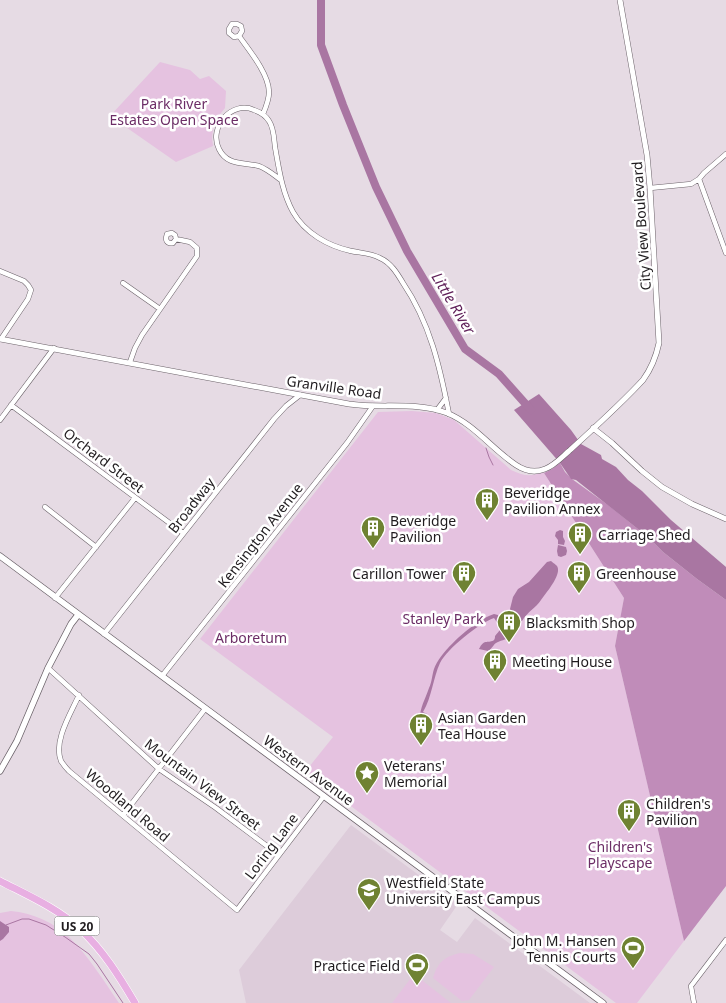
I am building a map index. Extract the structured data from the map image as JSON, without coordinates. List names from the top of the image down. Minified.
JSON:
{"streets":{"main road":["Western Avenue","US 20"],"street":["City View Boulevard","Granville Road","Orchard Street","Broadway","Kensington Avenue","Mountain View Street","Woodland Road","Loring Lane"]},"crossings":[["City View Boulevard","Granville Road"],["Granville Road","Broadway"],["Granville Road","Kensington Avenue"],["Orchard Street","Broadway"],["Broadway","Western Avenue"],["Kensington Avenue","Western Avenue"],["Western Avenue","Loring Lane"],["Mountain View Street","Woodland Road"],["Mountain View Street","Loring Lane"],["Woodland Road","Loring Lane"]],"water":["Little River"],"parks":["Park River Estates Open Space","Stanley Park","Arboretum","Children's Playscape"],"places":{"building":["Beveridge Pavilion Annex","Beveridge Pavilion","Carriage Shed","Carillon Tower","Greenhouse","Blacksmith Shop","Meeting House","Asian Garden Tea House","Children's Pavilion"],"place":["Veterans' Memorial"],"school or university":["Westfield State University East Campus"],"sports":["John M. Hansen Tennis Courts","Practice Field"]}}
